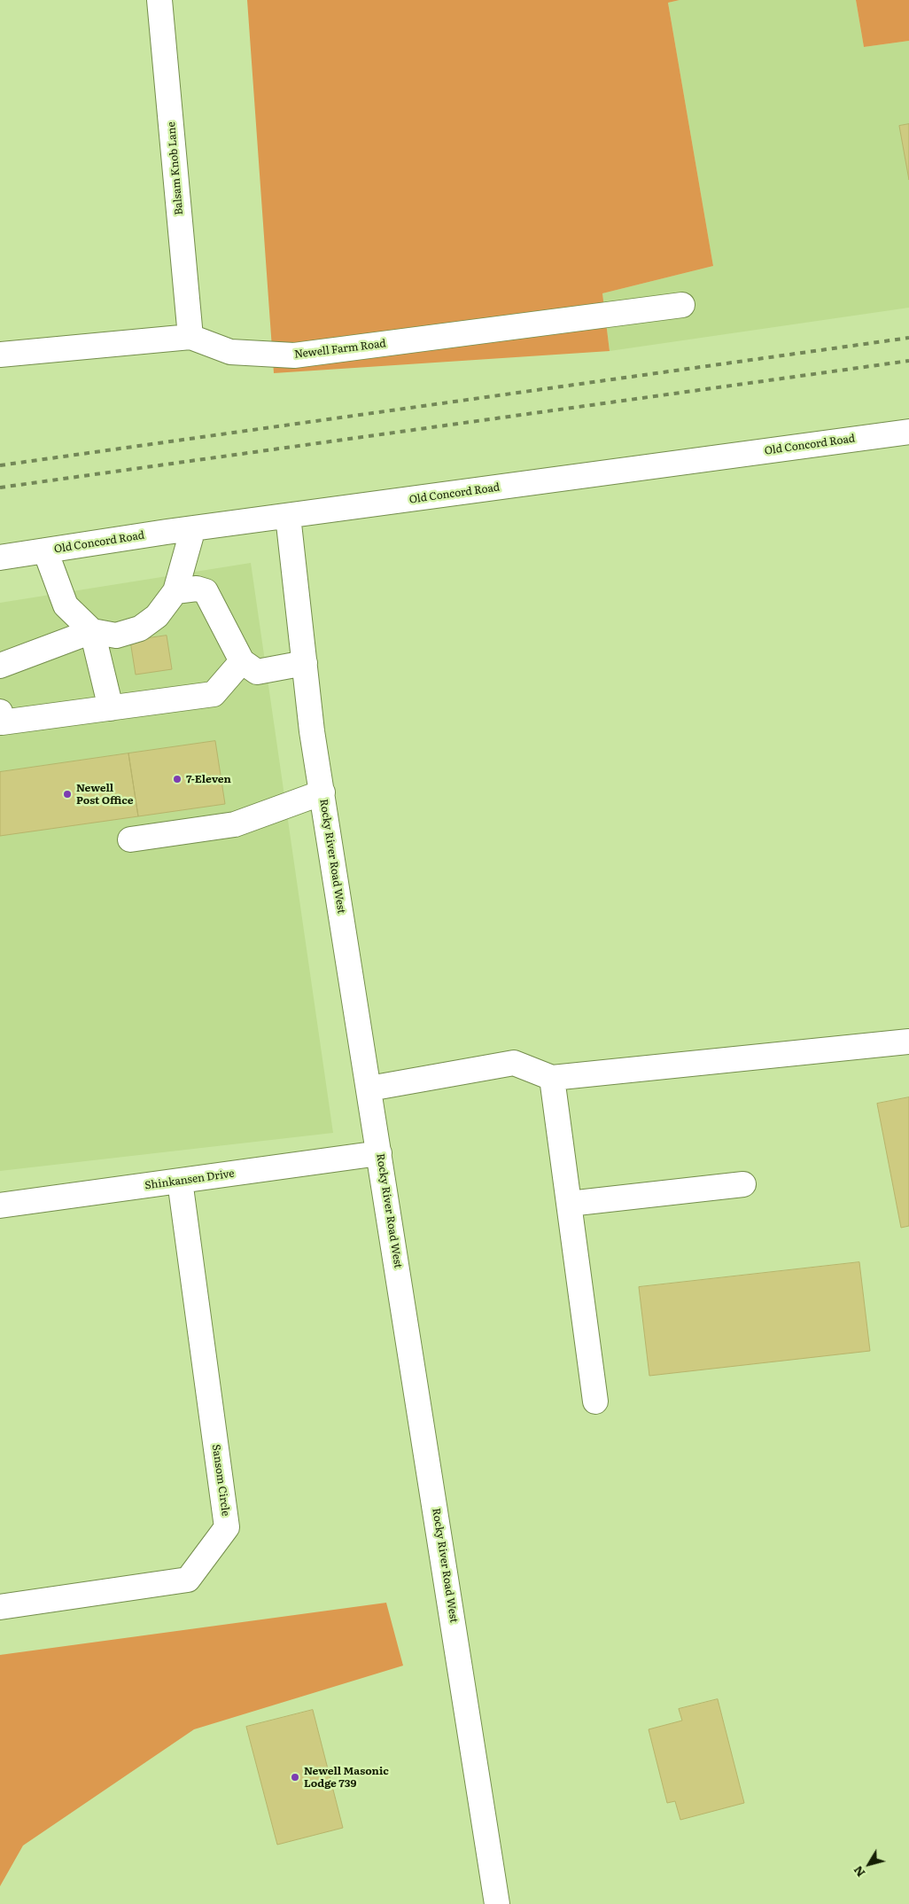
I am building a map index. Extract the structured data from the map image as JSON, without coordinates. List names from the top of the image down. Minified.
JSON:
{"streets":{"street":["Balsam Knob Lane","Newell Farm Road","Old Concord Road","Rocky River Road West","Shinkansen Drive","Sansom Circle"]},"crossings":[["Balsam Knob Lane","Newell Farm Road"],["Old Concord Road","Rocky River Road West"],["Rocky River Road West","Shinkansen Drive"],["Shinkansen Drive","Sansom Circle"]],"places":["7-Eleven","Newell Post Office","Newell Masonic Lodge 739"],"north":"bottom left"}
